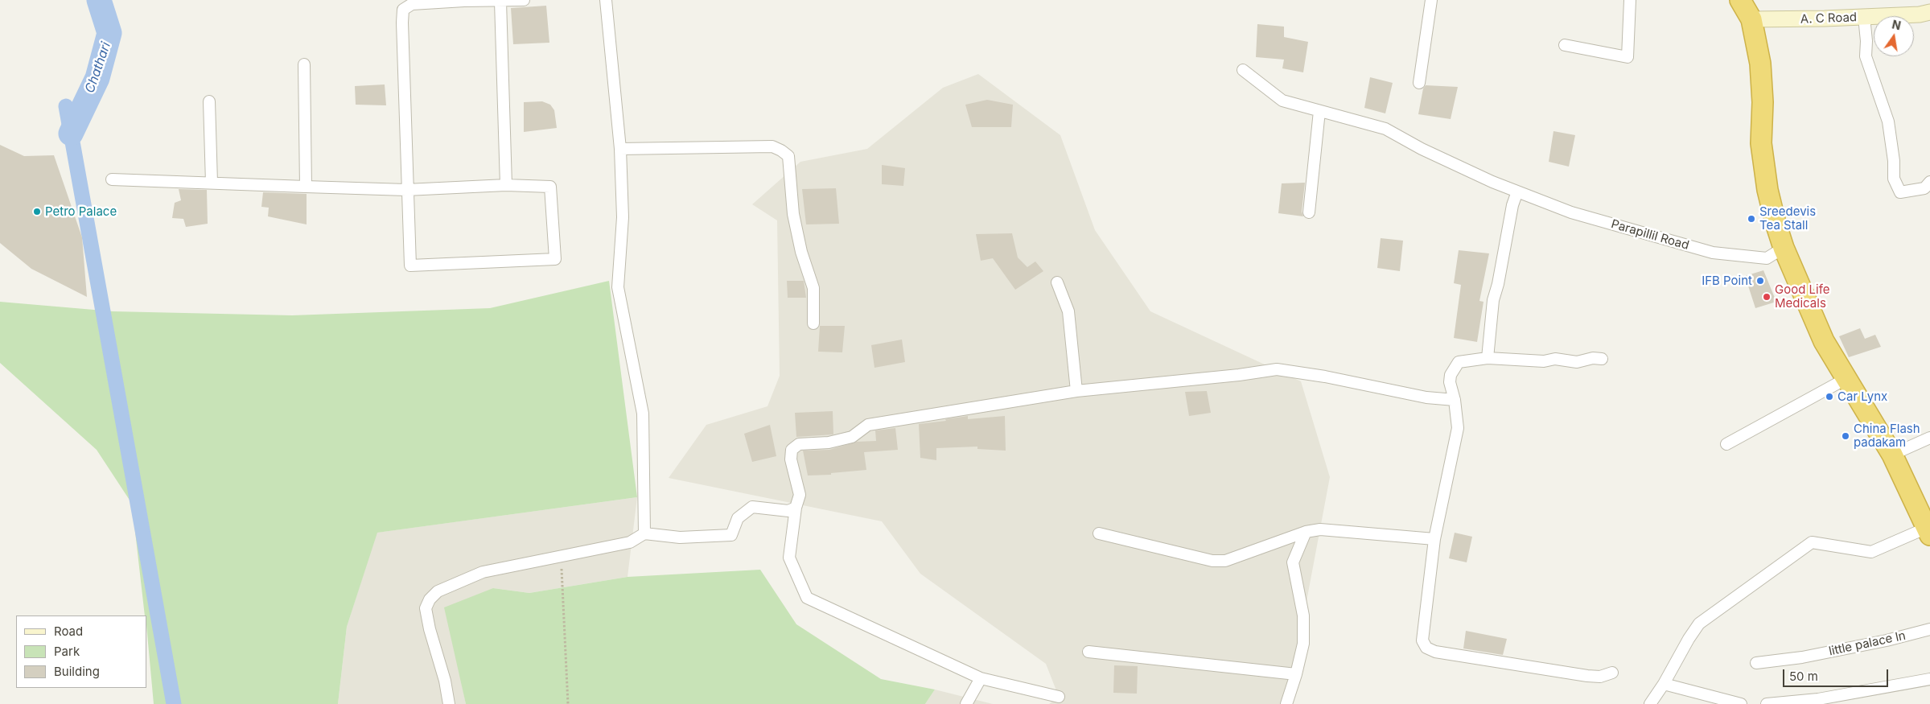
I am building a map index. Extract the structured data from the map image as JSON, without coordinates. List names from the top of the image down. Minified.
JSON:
{"streets":{"main road":["A. C Road"],"street":["Parapillil Road","little palace ln"]},"water":["Chathari"],"places":["Petro Palace","Sreedevis Tea Stall","IFB Point","Good Life Medicals","Car Lynx","China Flash padakam"],"legend":["Road","Park","Building"],"scale_bar":"50 m","north":"top"}
